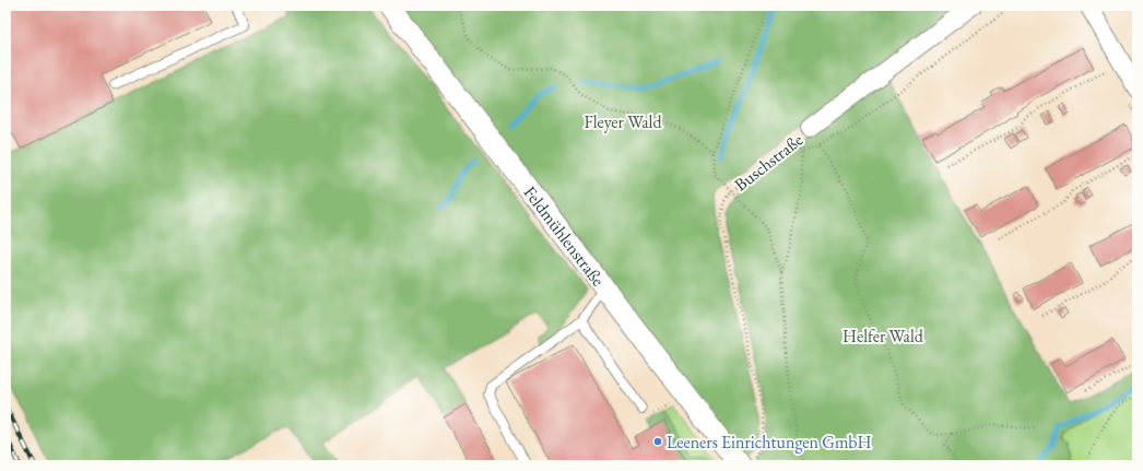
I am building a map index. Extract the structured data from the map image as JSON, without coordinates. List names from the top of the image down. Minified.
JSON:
{"streets":{"street":["Buschstraße","Feldmühlenstraße"]},"crossings":[["Buschstraße","Feldmühlenstraße"]],"parks":["Fleyer Wald","Helfer Wald"],"places":["Leeners Einrichtungen GmbH"]}
